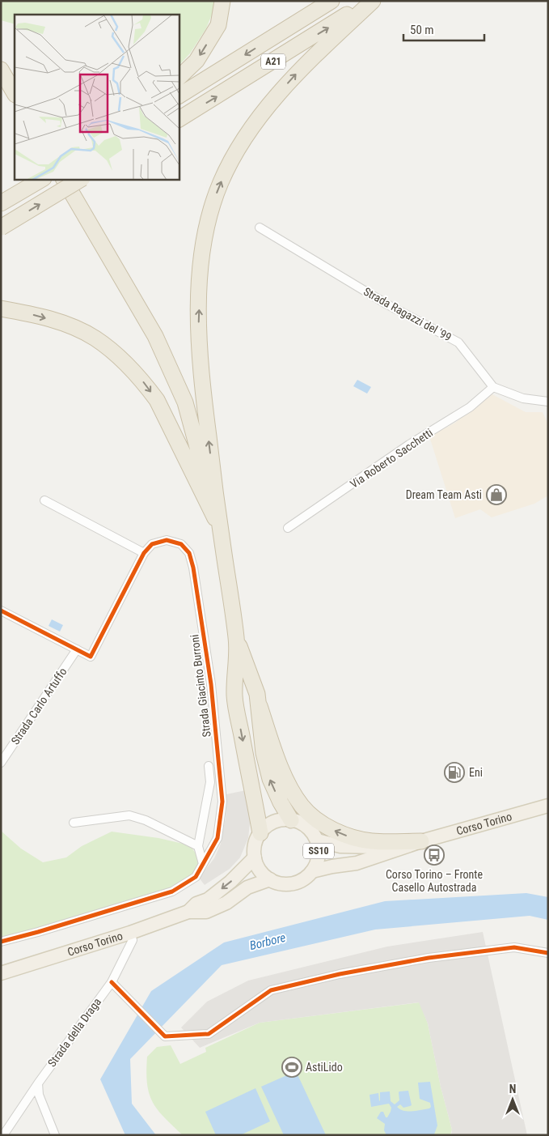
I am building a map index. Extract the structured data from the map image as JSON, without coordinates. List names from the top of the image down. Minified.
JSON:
{"streets":{"highway":["A21"],"main road":["Corso Torino","SS10"],"street":["Strada Ragazzi del '99","Via Roberto Sacchetti","Strada Giacinto Burroni","Strada Carlo Artuffo","Strada della Draga"]},"crossings":[["Strada Ragazzi del '99","Via Roberto Sacchetti"],["Strada Giacinto Burroni","Strada Carlo Artuffo"],["Corso Torino","SS10"],["Corso Torino","Strada della Draga"]],"water":["Borbore"],"places":{"shop":["Dream Team Asti"],"fuel station":["Eni"],"bus stop":["Corso Torino – Fronte Casello Autostrada"],"sports":["AstiLido"]},"scale_bar":"50 m","north":"top"}
